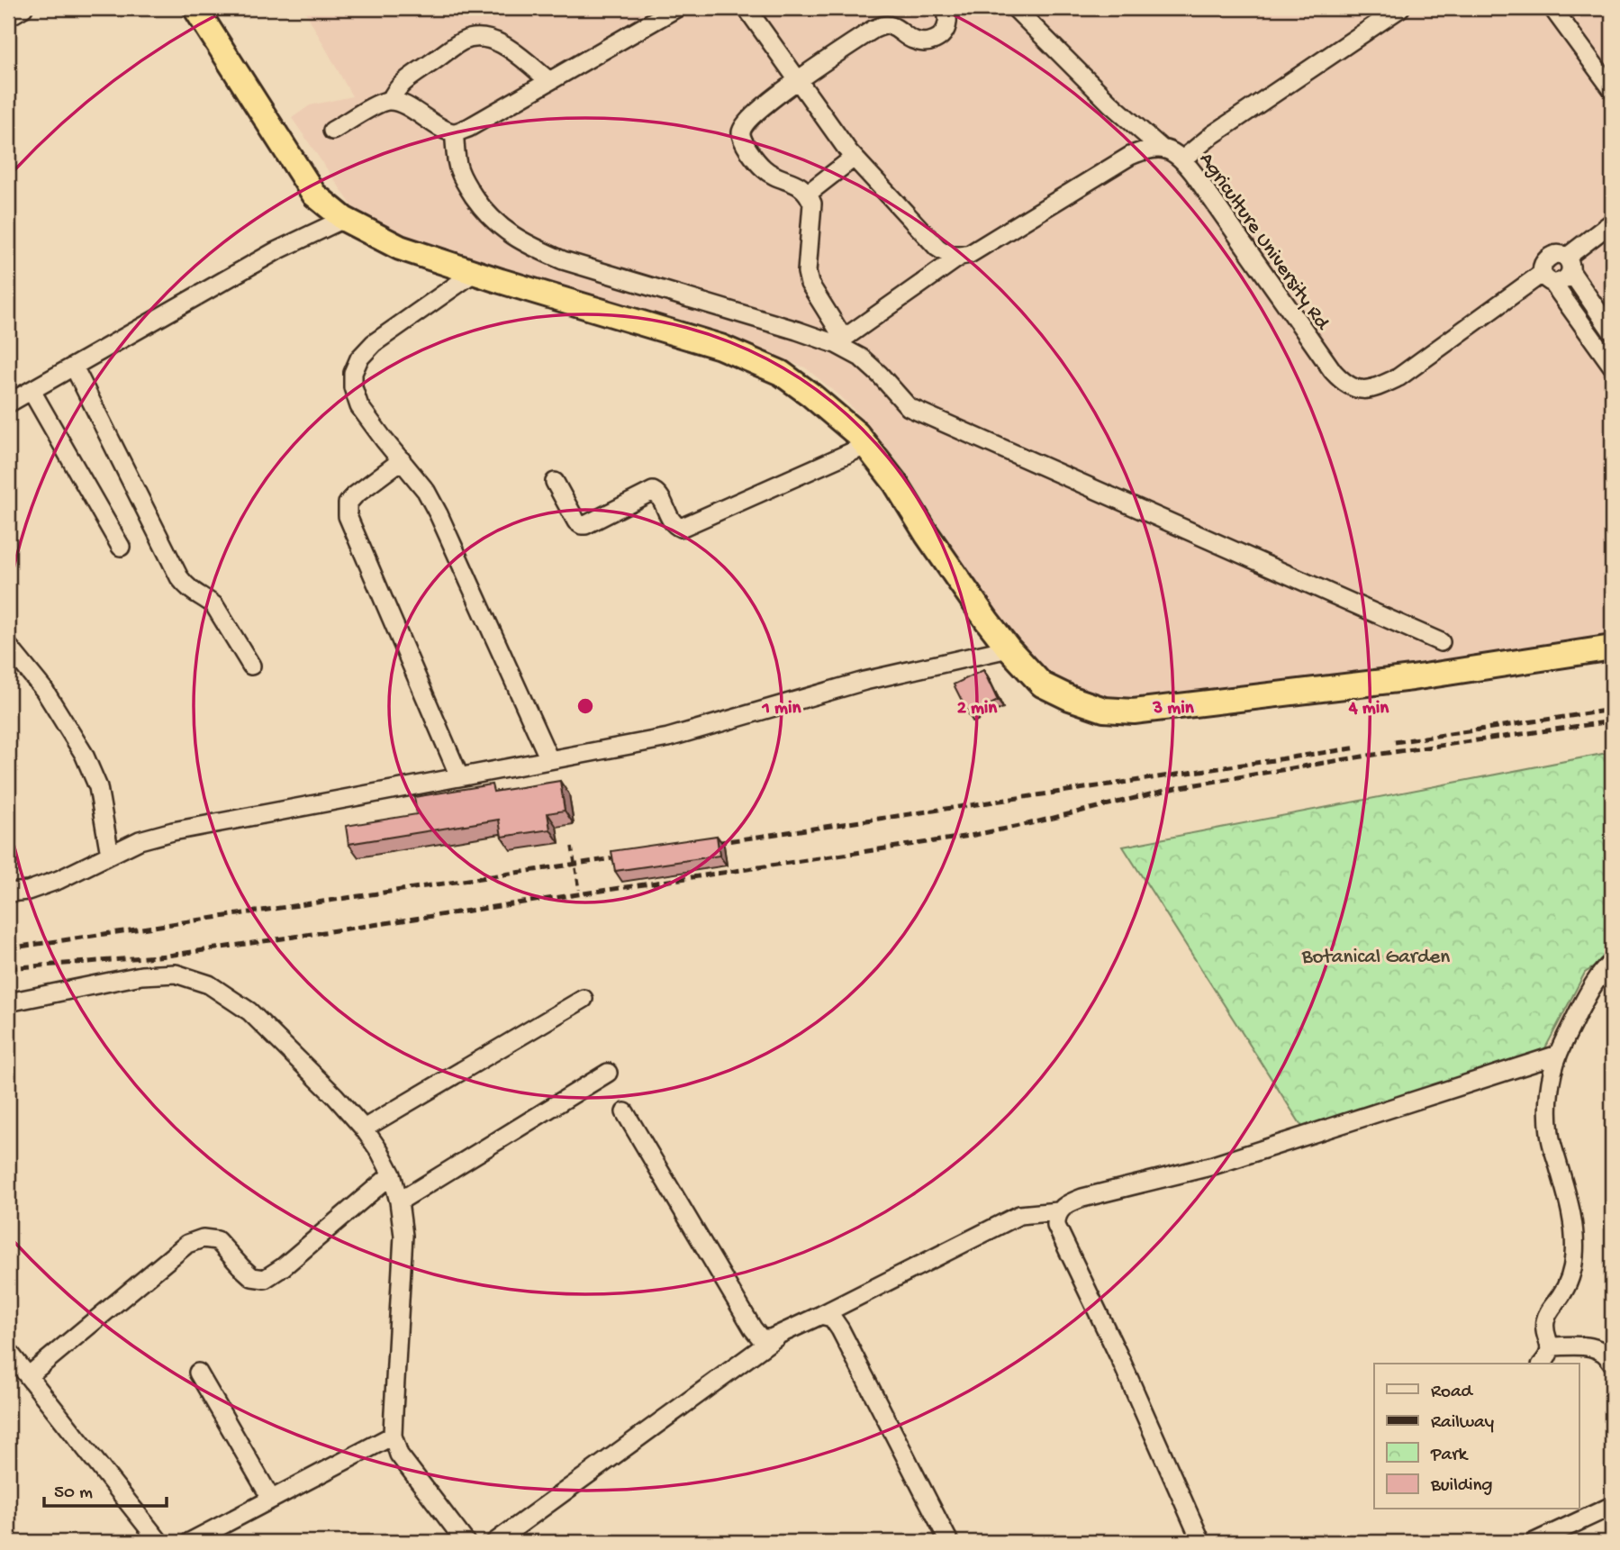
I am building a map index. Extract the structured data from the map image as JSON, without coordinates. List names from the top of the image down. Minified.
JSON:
{"streets":{"street":["Agriculture University Rd"]},"parks":["Botanical Garden"],"legend":["Road","Railway","Park","Building"],"scale_bar":"50 m","rings":["1 min","2 min","3 min","4 min"]}
